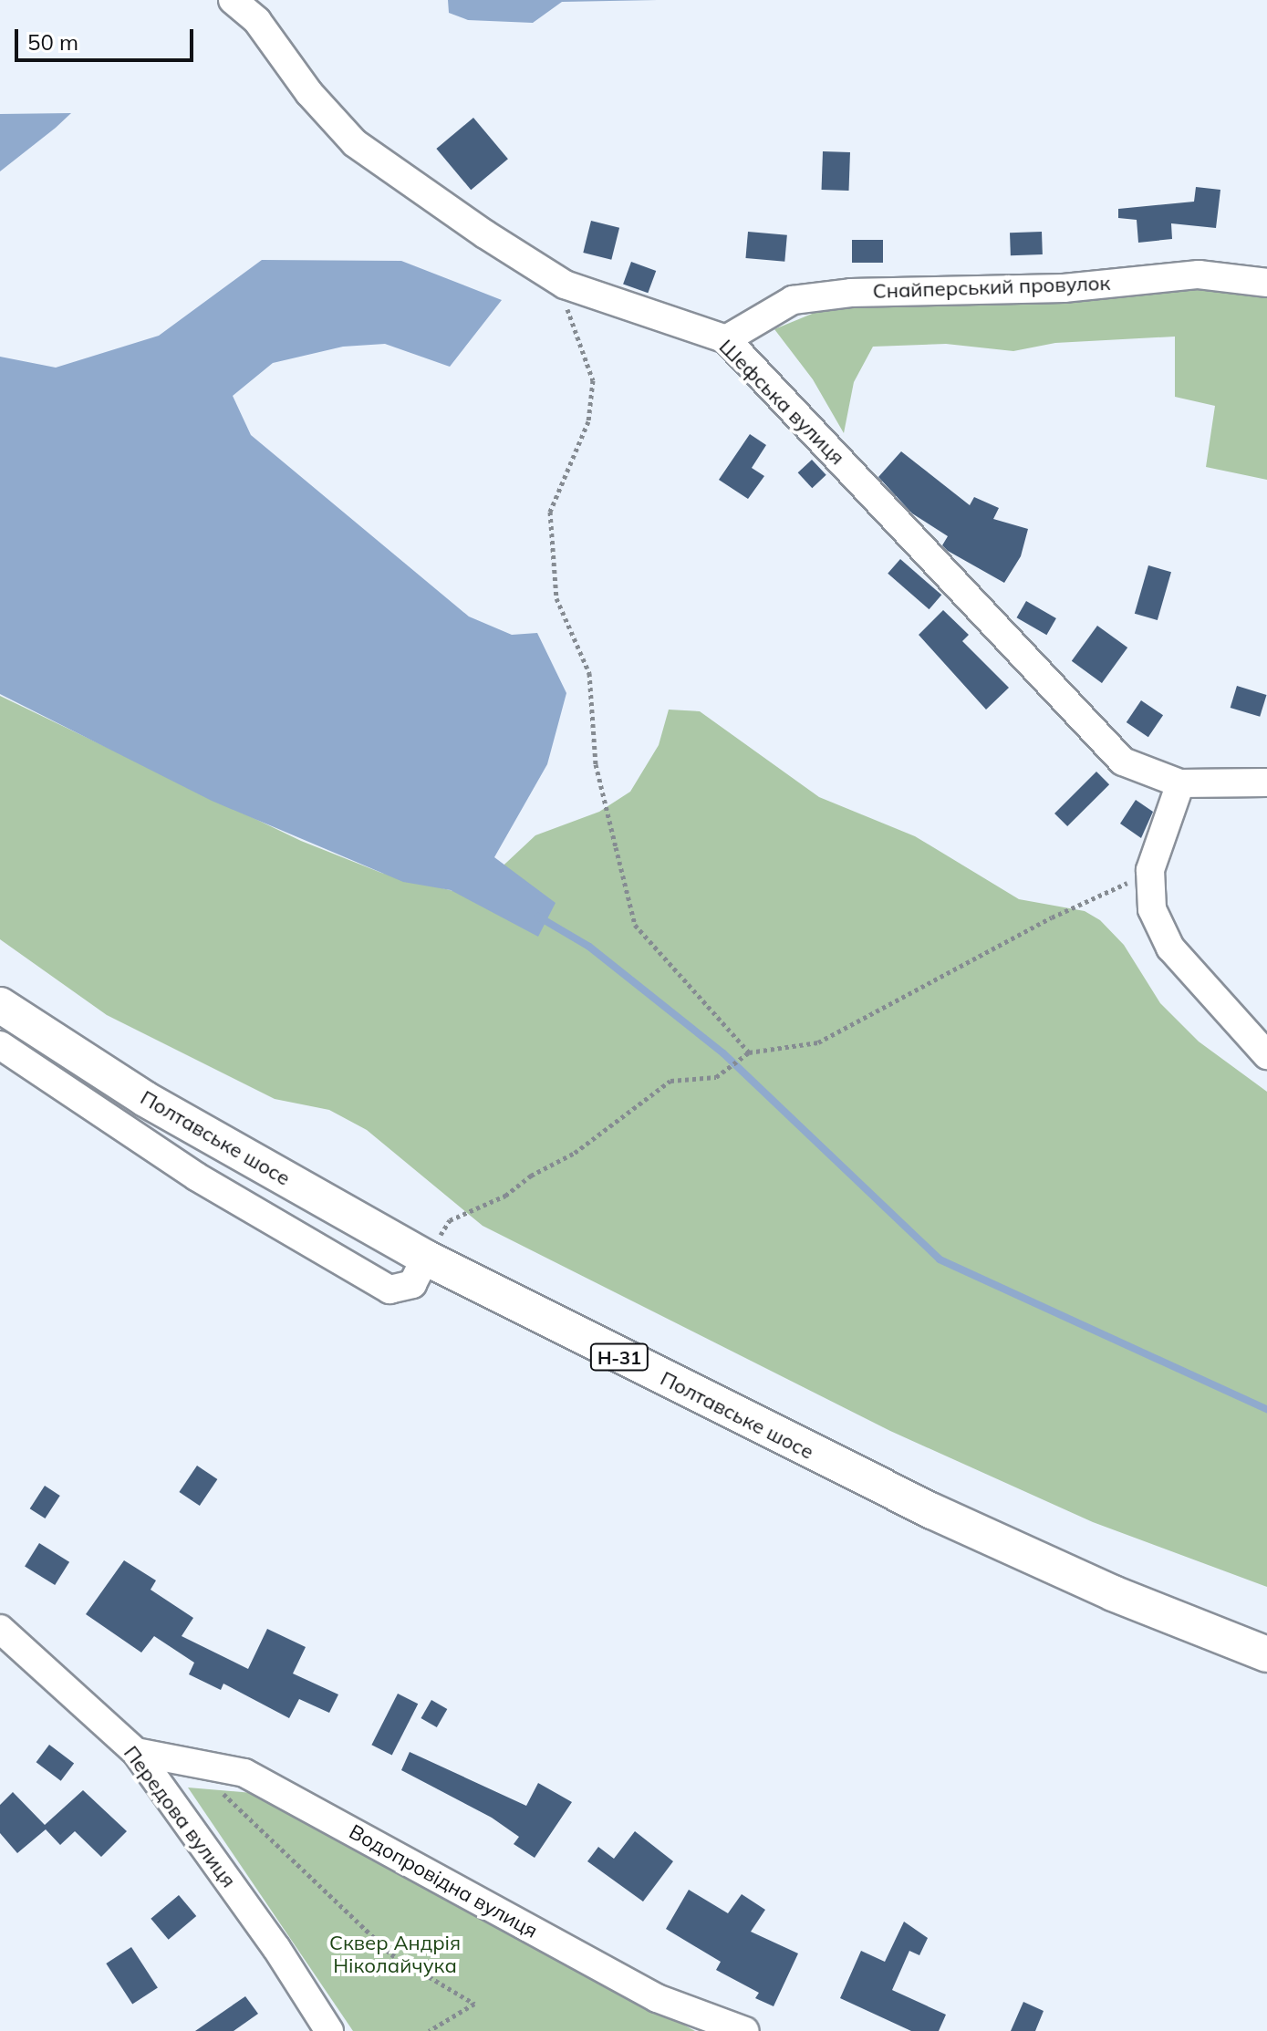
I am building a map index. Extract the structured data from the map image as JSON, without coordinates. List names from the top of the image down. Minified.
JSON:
{"streets":{"main road":["Полтавське шосе","Н-31"],"street":["Снайперський провулок","Шефська вулиця","Передова вулиця","Водопровідна вулиця"]},"crossings":[["Снайперський провулок","Шефська вулиця"],["Передова вулиця","Водопровідна вулиця"]],"parks":["Сквер Андрія Ніколайчука"],"scale_bar":"50 m"}
